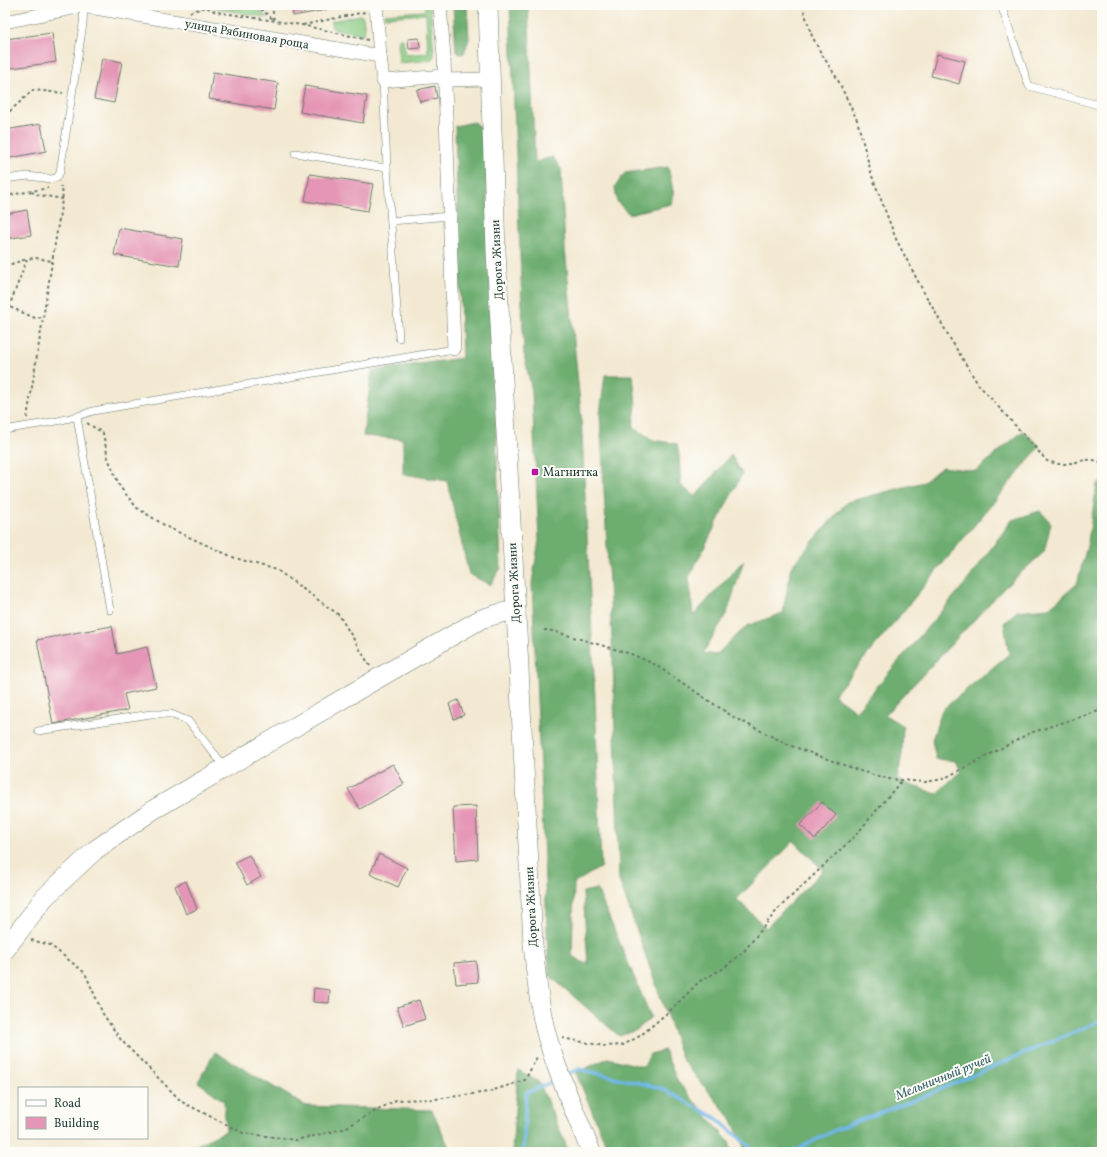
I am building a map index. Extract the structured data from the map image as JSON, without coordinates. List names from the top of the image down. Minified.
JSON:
{"streets":{"main road":["Дорога Жизни"],"street":["улица Рябиновая роща"]},"water":["Мельничный ручей"],"places":{"transit":["Магнитка"]},"legend":["Road","Building"]}
